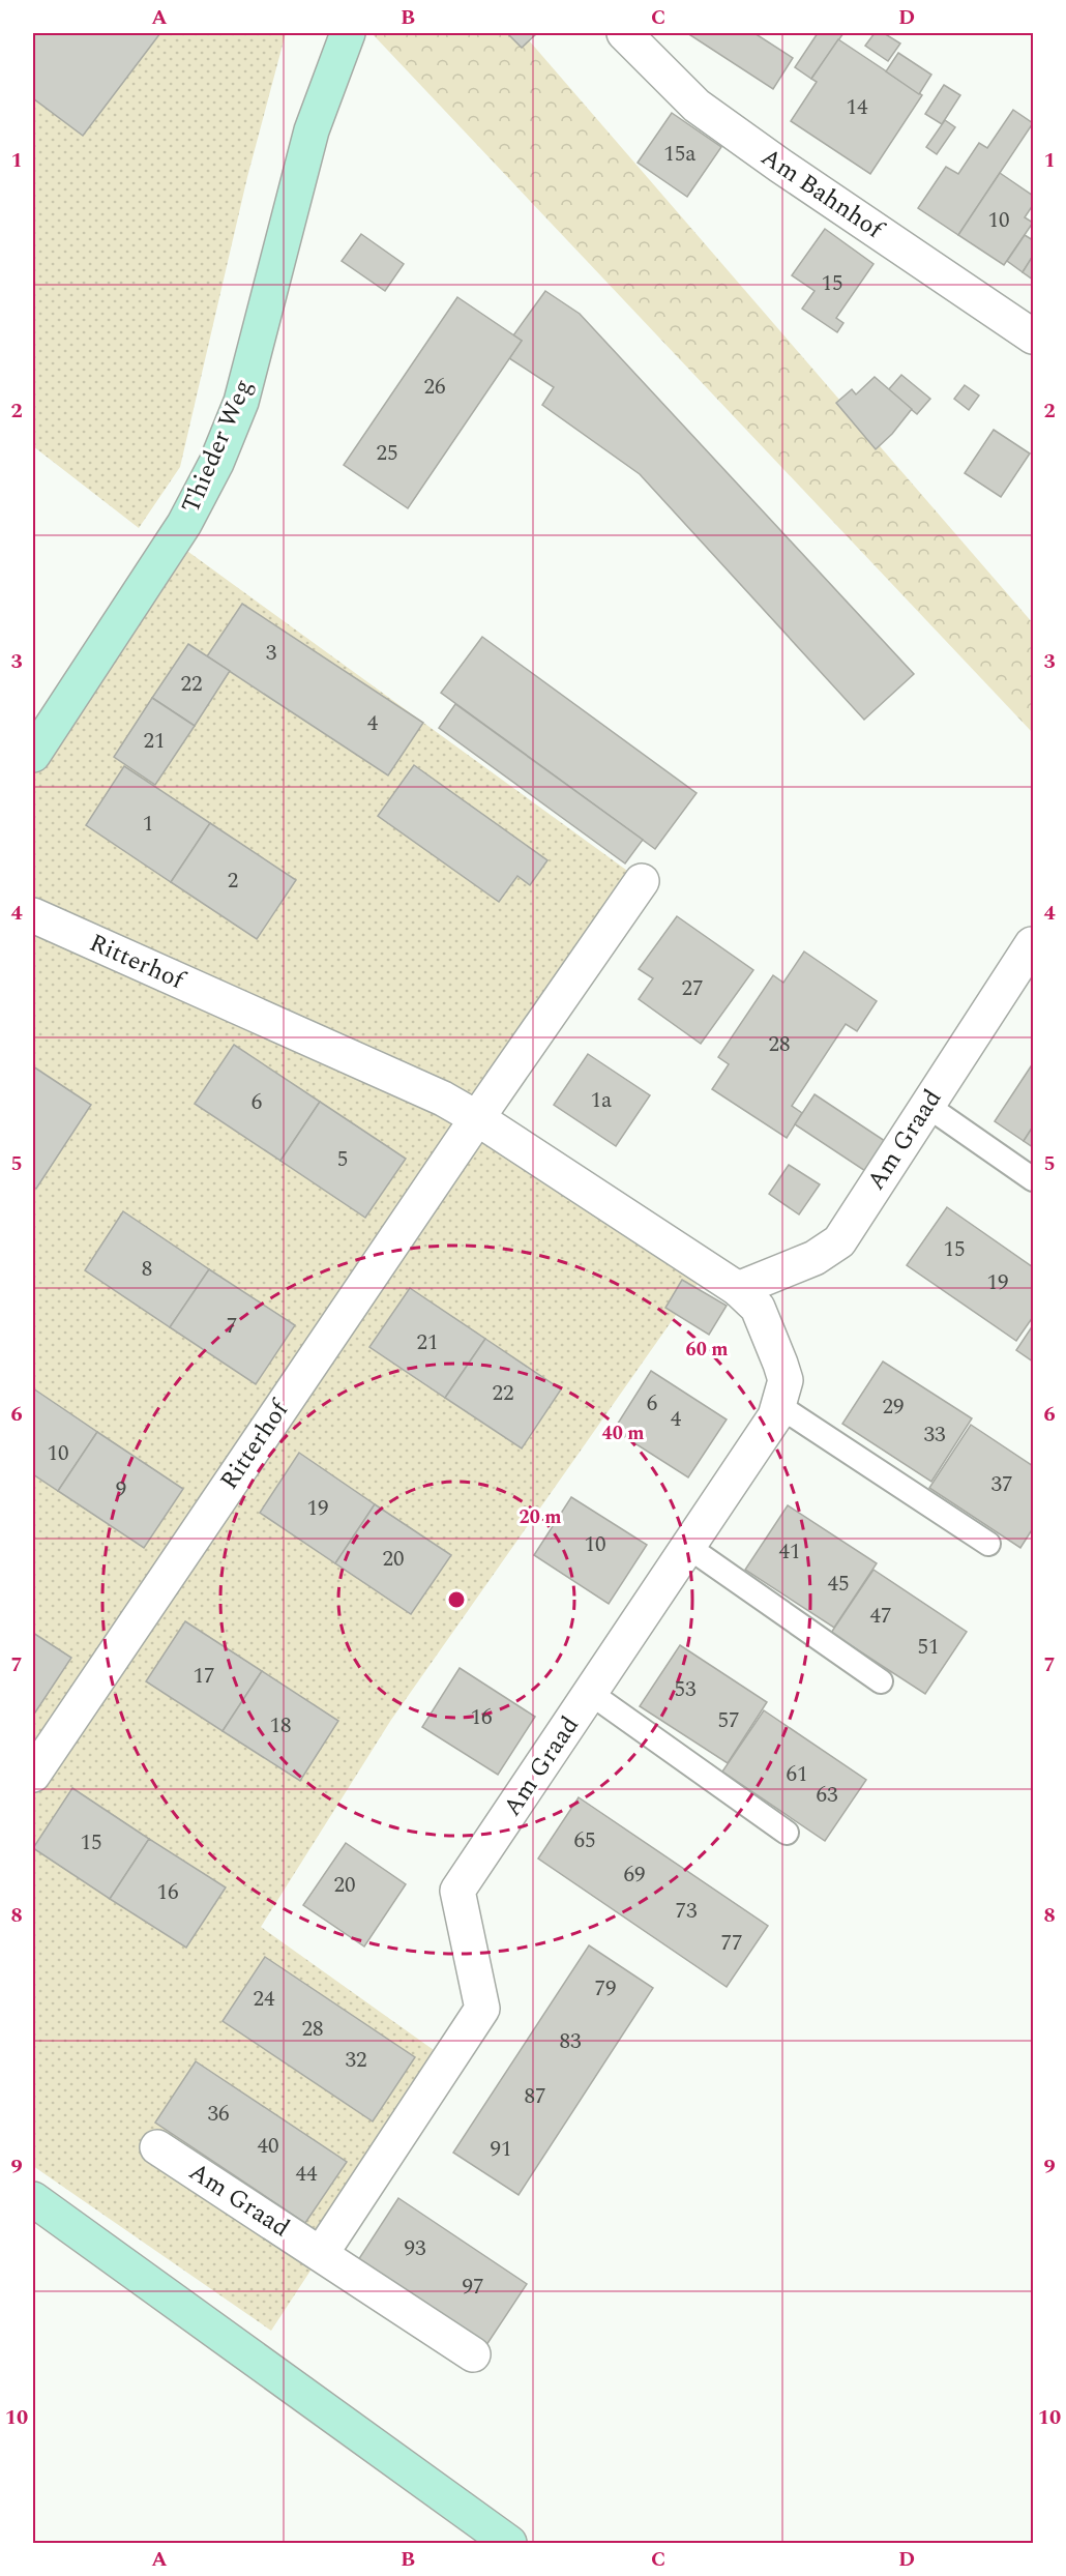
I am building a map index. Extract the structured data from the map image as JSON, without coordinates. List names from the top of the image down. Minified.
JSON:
{"streets":{"street":["Am Bahnhof","Thieder Weg","Ritterhof","Am Graad"]},"crossings":[["Ritterhof","Am Graad"]],"house_numbers":["14","15a","10","15","26","25","3","22","4","21","1","2","27","28","1a","6","5","15","8","19","7","21","22","6","29","4","33","10","37","9","19","10","41","20","45","47","51","17","53","16","57","18","61","63","65","15","69","20","16","73","77","79","24","28","83","32","87","36","40","91","44","93","97"],"grid":{"columns":["A","B","C","D"],"rows":["1","2","3","4","5","6","7","8","9","10"]},"rings":["60 m","40 m","20 m"]}
